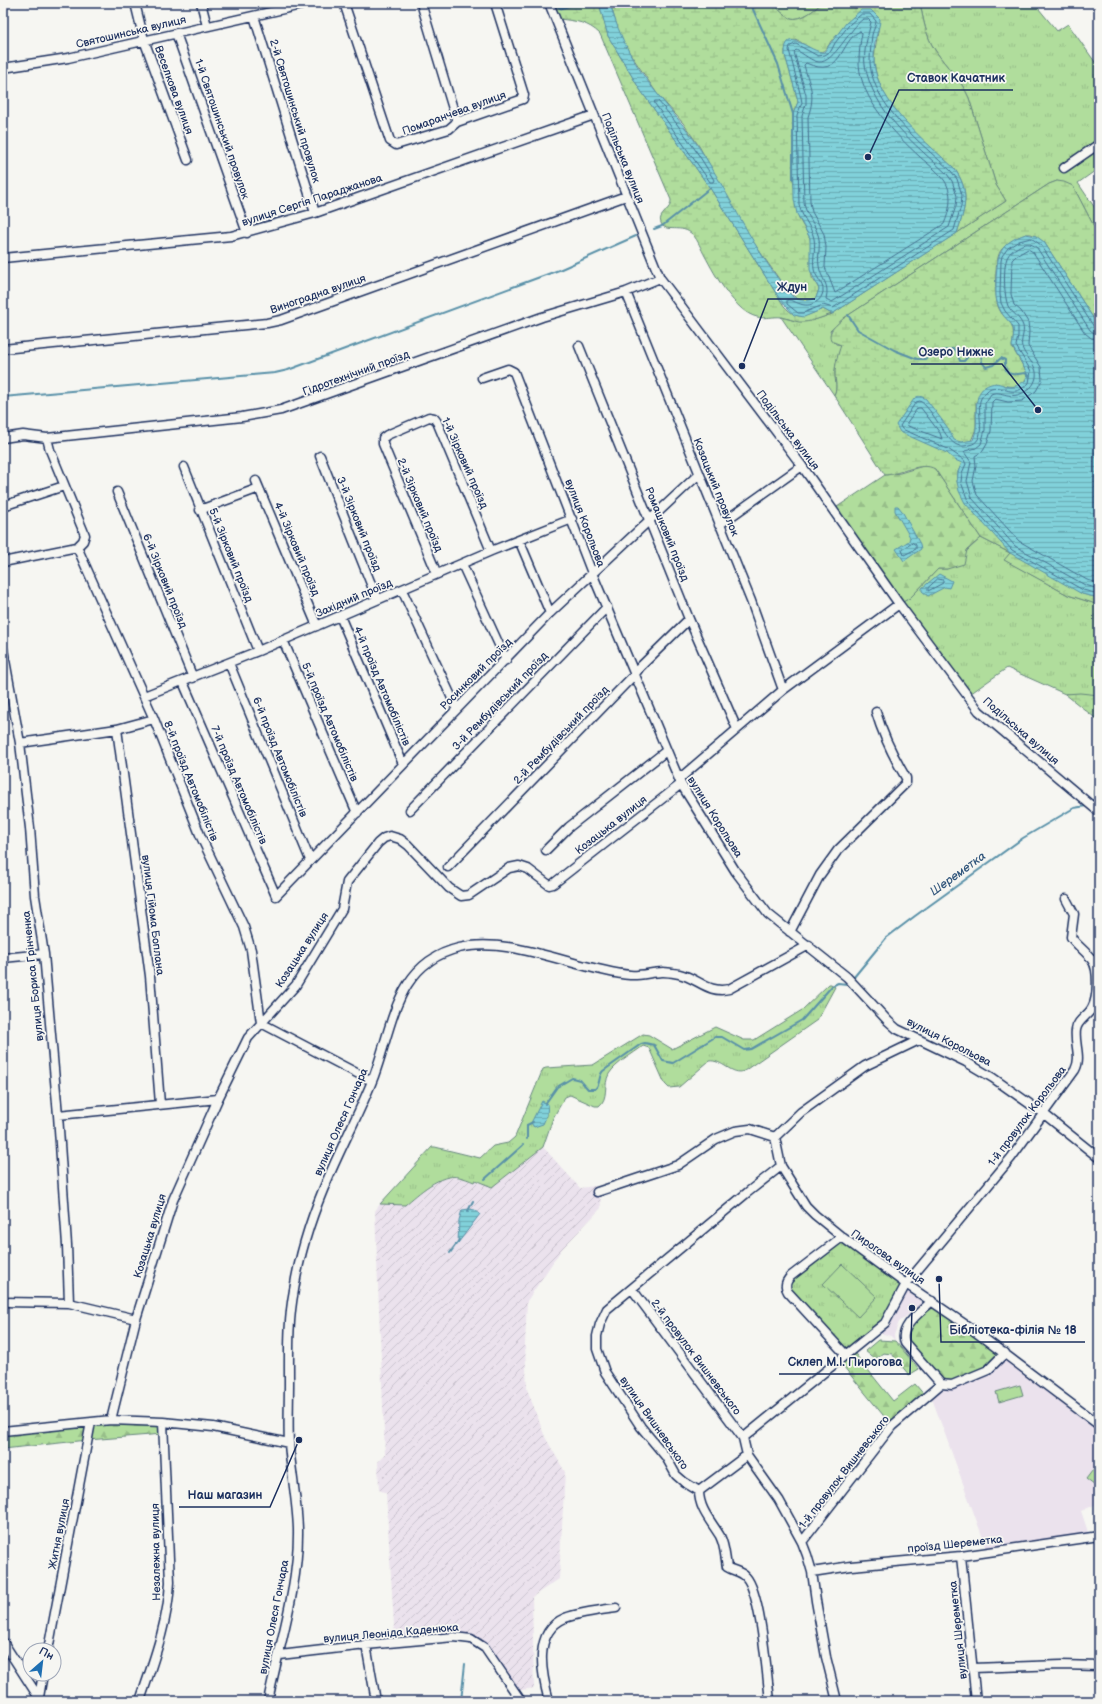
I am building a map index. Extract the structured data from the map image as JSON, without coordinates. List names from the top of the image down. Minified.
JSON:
{"streets":{"street":["Святошинська вулиця","Веселкова вулиця","2-й Святошинський провулок","Помаранчева вулиця","1-й Святошинський провулок","Подільська вулиця","вулиця Сергія Параджанова","Виноградна вулиця","Гідротехнічний проїзд","1-й Зірковий проїзд","Козацький провулок","2-й Зірковий проїзд","вулиця Корольова","3-й Зірковий проїзд","Ромашковий проїзд","4-й Зірковий проїзд","5-й Зірковий проїзд","6-й Зірковий проїзд","Західний проїзд","Росинковий проїзд","4-й проїзд Автомобілістів","3-й Рембудівський проїзд","5-й проїзд Автомобілістів","2-й Рембудівський проїзд","6-й проїзд Автомобілістів","8-й проїзд Автомобілістів","7-й проїзд Автомобілістів","Козацька вулиця","вулиця Гійома Боплана","вулиця Бориса Грінченка","1-й провулок Корольова","вулиця Олеся Гончара","Пирогова вулиця","2-й провулок Вишневського","вулиця Вишневського","1-й провулок Вишневського","Житня вулиця","проїзд Шереметка","Незалежна вулиця","вулиця Шереметка","вулиця Леоніда Каденюка"]},"crossings":[["Святошинська вулиця","Веселкова вулиця"],["Святошинська вулиця","2-й Святошинський провулок"],["Святошинська вулиця","1-й Святошинський провулок"],["2-й Святошинський провулок","вулиця Сергія Параджанова"],["1-й Святошинський провулок","вулиця Сергія Параджанова"],["Подільська вулиця","вулиця Сергія Параджанова"],["Подільська вулиця","Виноградна вулиця"],["Подільська вулиця","Гідротехнічний проїзд"],["Подільська вулиця","Козацька вулиця"],["Гідротехнічний проїзд","Козацький провулок"],["1-й Зірковий проїзд","2-й Зірковий проїзд"],["1-й Зірковий проїзд","Західний проїзд"],["Козацький провулок","Росинковий проїзд"],["Козацький провулок","Козацька вулиця"],["2-й Зірковий проїзд","Західний проїзд"],["вулиця Корольова","Західний проїзд"],["вулиця Корольова","Росинковий проїзд"],["вулиця Корольова","3-й Рембудівський проїзд"],["вулиця Корольова","2-й Рембудівський проїзд"],["вулиця Корольова","Козацька вулиця"],["вулиця Корольова","1-й провулок Корольова"],["вулиця Корольова","вулиця Олеся Гончара"],["3-й Зірковий проїзд","Західний проїзд"],["Ромашковий проїзд","Росинковий проїзд"],["Ромашковий проїзд","2-й Рембудівський проїзд"],["Ромашковий проїзд","Козацька вулиця"],["4-й Зірковий проїзд","5-й Зірковий проїзд"],["4-й Зірковий проїзд","Західний проїзд"],["5-й Зірковий проїзд","Західний проїзд"],["6-й Зірковий проїзд","Західний проїзд"],["Західний проїзд","4-й проїзд Автомобілістів"],["Західний проїзд","5-й проїзд Автомобілістів"],["Західний проїзд","6-й проїзд Автомобілістів"],["Західний проїзд","8-й проїзд Автомобілістів"],["Західний проїзд","7-й проїзд Автомобілістів"],["Росинковий проїзд","4-й проїзд Автомобілістів"],["Росинковий проїзд","5-й проїзд Автомобілістів"],["Росинковий проїзд","6-й проїзд Автомобілістів"],["Росинковий проїзд","7-й проїзд Автомобілістів"],["8-й проїзд Автомобілістів","Козацька вулиця"],["1-й провулок Корольова","Пирогова вулиця"],["вулиця Олеся Гончара","вулиця Леоніда Каденюка"],["Пирогова вулиця","вулиця Вишневського"],["2-й провулок Вишневського","вулиця Вишневського"],["проїзд Шереметка","вулиця Шереметка"]],"water":["Шереметка"],"places":["Ставок Качатник","Ждун","Озеро Нижнє","Бібліотека-філія № 18","Склеп М.І. Пирогова","Наш магазин"],"north":"top right"}
